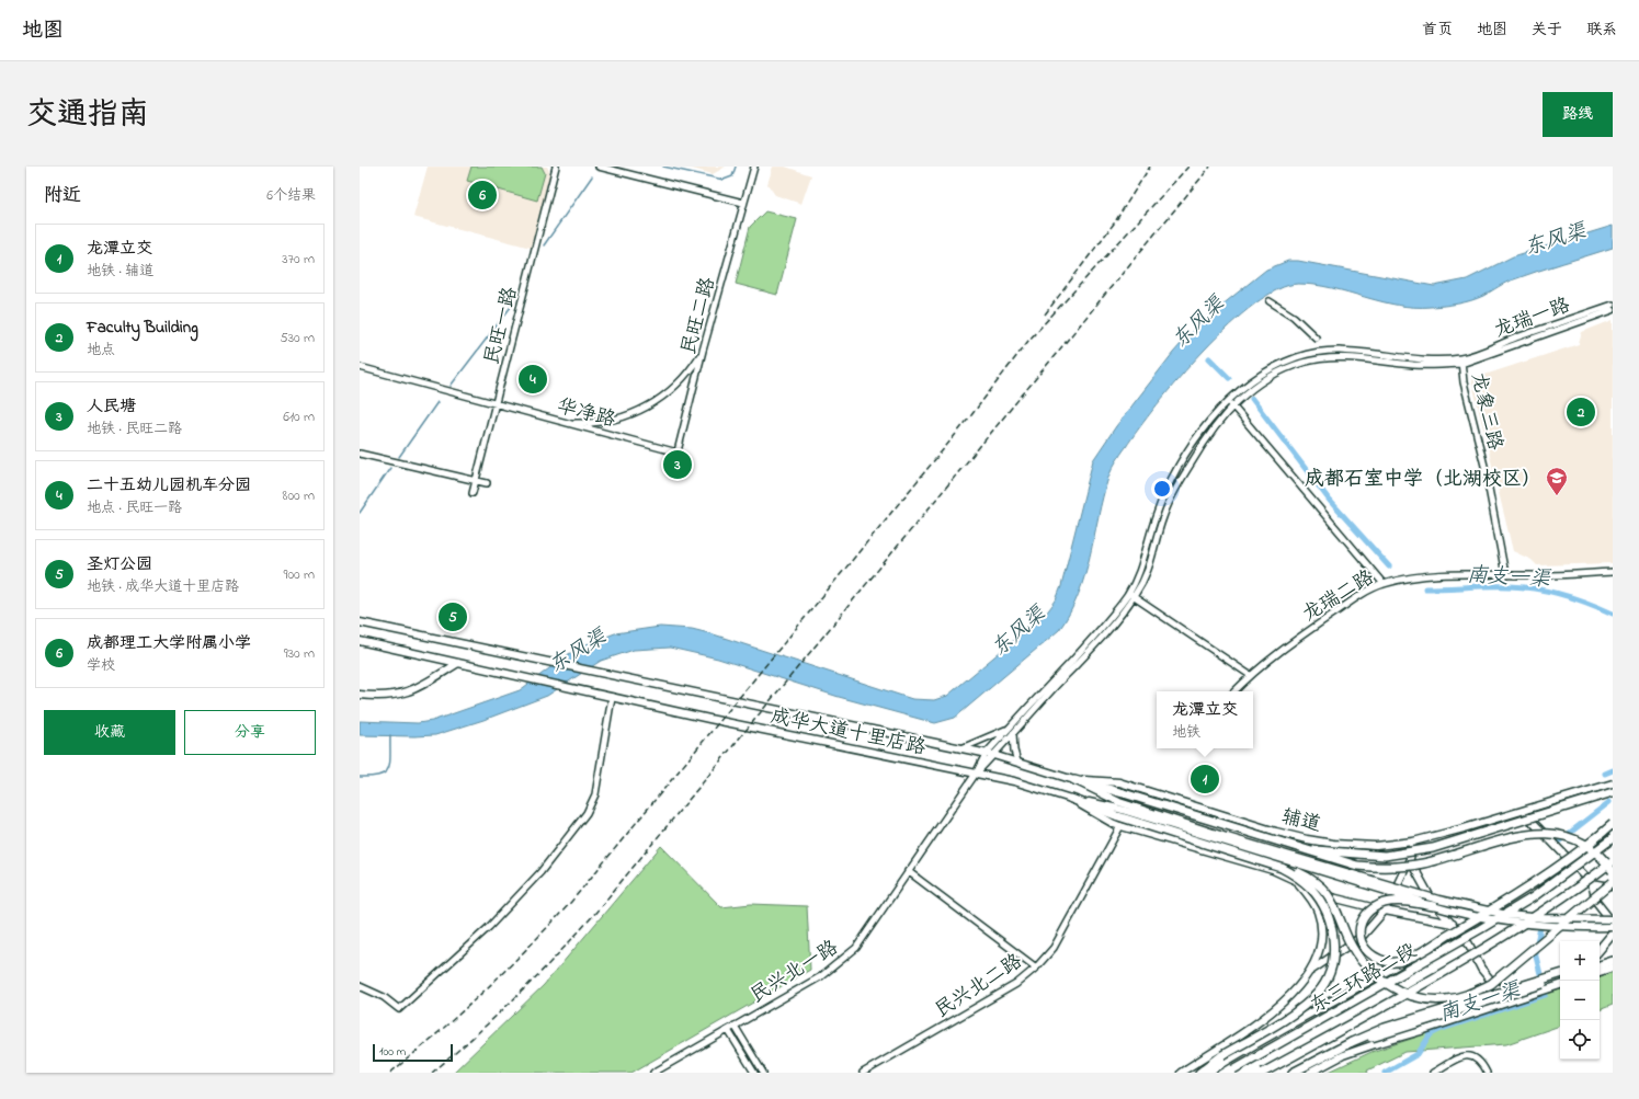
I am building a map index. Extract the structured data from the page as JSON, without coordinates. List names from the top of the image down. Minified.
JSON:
{"streets":{"highway":["东三环路二段"],"main road":["成华大道十里店路","辅道"],"street":["民旺二路","龙瑞一路","民旺一路","龙象三路","华净路","龙瑞二路","民兴北一路","民兴北二路"]},"crossings":[["民旺二路","华净路"],["龙瑞一路","龙象三路"],["民旺一路","华净路"],["龙象三路","龙瑞二路"],["成华大道十里店路","辅道"],["成华大道十里店路","民兴北一路"],["成华大道十里店路","民兴北二路"]],"water":["东风渠","南支一渠"],"places":{"school or university":["成都石室中学（北湖校区）"]},"scale_bar":"100 m","page":{"header":"地图","nav":["首页","地图","关于","联系"],"title":"交通指南","buttons":["路线",["收藏","分享"]],"heading":["附近","6个结果"],"pins":["6","4","2","3","5","1"],"list":[{"mark":"1","name":"龙潭立交","note":"地铁 · 辅道","value":"370 m"},{"mark":"2","name":"Faculty Building","note":"地点","value":"530 m"},{"mark":"3","name":"人民塘","note":"地铁 · 民旺二路","value":"610 m"},{"mark":"4","name":"二十五幼儿园机车分园","note":"地点 · 民旺一路","value":"800 m"},{"mark":"5","name":"圣灯公园","note":"地铁 · 成华大道十里店路","value":"900 m"},{"mark":"6","name":"成都理工大学附属小学","note":"学校","value":"930 m"}],"popup":["龙潭立交","地铁"],"map_buttons":["+","−"],"scale":"100 m"}}
